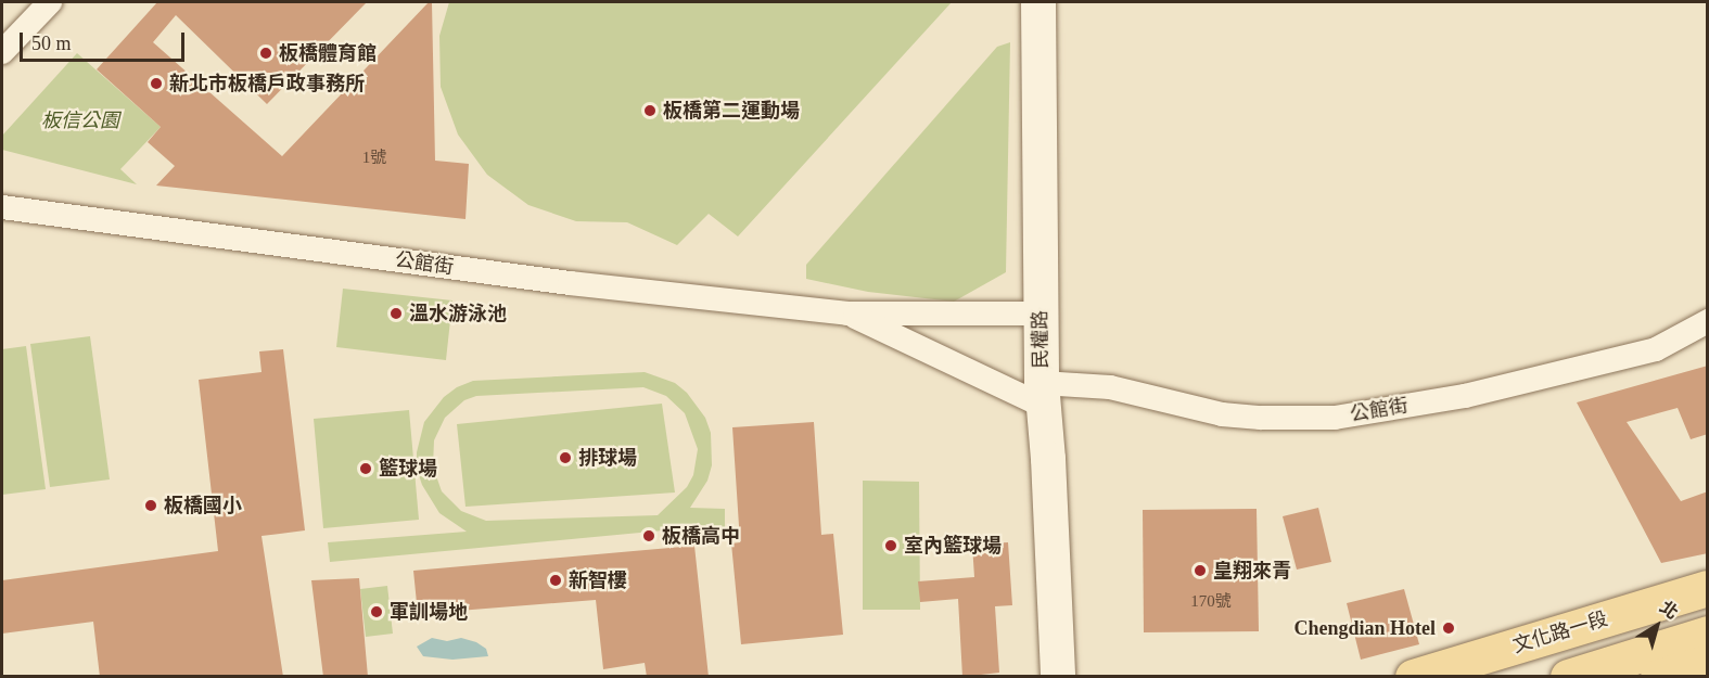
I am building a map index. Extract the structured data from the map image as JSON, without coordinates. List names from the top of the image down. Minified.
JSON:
{"streets":{"main road":["民權路","文化路一段"],"street":["公館街"]},"crossings":[["公館街","民權路"]],"parks":["板信公園"],"places":["板橋體育館","新北市板橋戶政事務所","板橋第二運動場","溫水游泳池","排球場","籃球場","板橋國小","板橋高中","室內籃球場","皇翔來青","新智樓","軍訓場地","Chengdian Hotel"],"house_numbers":["1號","170號"],"scale_bar":"50 m","north":"top right"}
